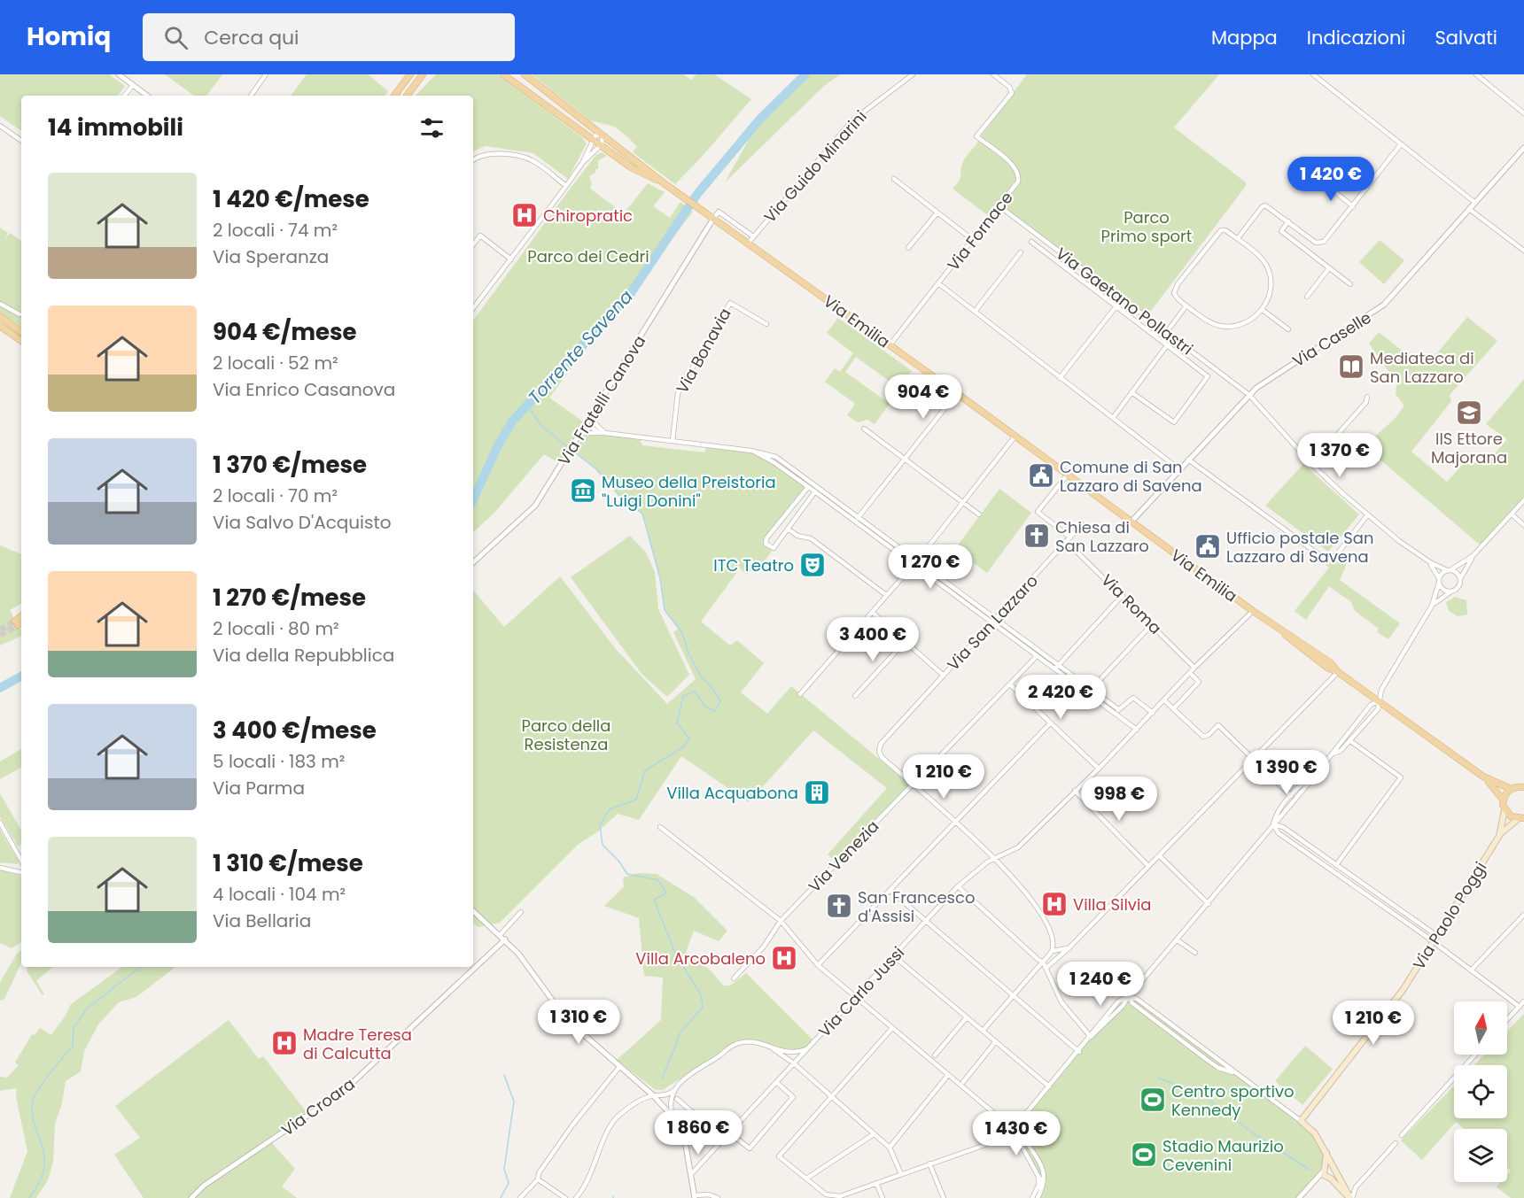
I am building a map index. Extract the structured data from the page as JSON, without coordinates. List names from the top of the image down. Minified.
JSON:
{"streets":{"main road":["Via Emilia","Via Paolo Poggi"],"street":["Via Guido Minarini","Via Fornace","Via Gaetano Pollastri","Via Caselle","Via Bonavia","Via Fratelli Canova","Via Roma","Via San Lazzaro","Via Venezia","Via Carlo Jussi","Via Croara"]},"crossings":[["Via Guido Minarini","Via Emilia"],["Via Fornace","Via Gaetano Pollastri"],["Via Fornace","Via Emilia"],["Via Gaetano Pollastri","Via Caselle"],["Via Emilia","Via Caselle"],["Via Emilia","Via Fratelli Canova"],["Via Emilia","Via Roma"],["Via Emilia","Via Carlo Jussi"],["Via Roma","Via San Lazzaro"],["Via Roma","Via Carlo Jussi"],["Via San Lazzaro","Via Venezia"]],"water":["Torrente Savena"],"parks":["Parco Primo sport","Parco dei Cedri","Parco della Resistenza"],"places":{"hospital":["Chiropratic","Villa Silvia","Villa Arcobaleno","Madre Teresa di Calcutta"],"library":["Mediateca di San Lazzaro"],"school or university":["IIS Ettore Majorana"],"public building":["Comune di San Lazzaro di Savena","Ufficio postale San Lazzaro di Savena"],"museum":["Museo della Preistoria \"Luigi Donini\""],"church":["Chiesa di San Lazzaro","San Francesco d'Assisi"],"theatre":["ITC Teatro"],"building":["Villa Acquabona"],"sports":["Centro sportivo Kennedy","Stadio Maurizio Cevenini"]},"north":"top","page":{"header":"Homiq","search":"Cerca qui","nav":["Mappa","Indicazioni","Salvati"],"heading":"14 immobili","price":["1 420 €","904 €","1 370 €","1 270 €","3 400 €","2 420 €","1 390 €","1 210 €","998 €","1 240 €","1 310 €","1 210 €","1 860 €","1 430 €"],"list":[{"name":"1 420 €/mese","note":"2 locali · 74 m² · Via Speranza"},{"name":"904 €/mese","note":"2 locali · 52 m² · Via Enrico Casanova"},{"name":"1 370 €/mese","note":"2 locali · 70 m² · Via Salvo D'Acquisto"},{"name":"1 270 €/mese","note":"2 locali · 80 m² · Via della Repubblica"},{"name":"3 400 €/mese","note":"5 locali · 183 m² · Via Parma"},{"name":"1 310 €/mese","note":"4 locali · 104 m² · Via Bellaria"}]}}
